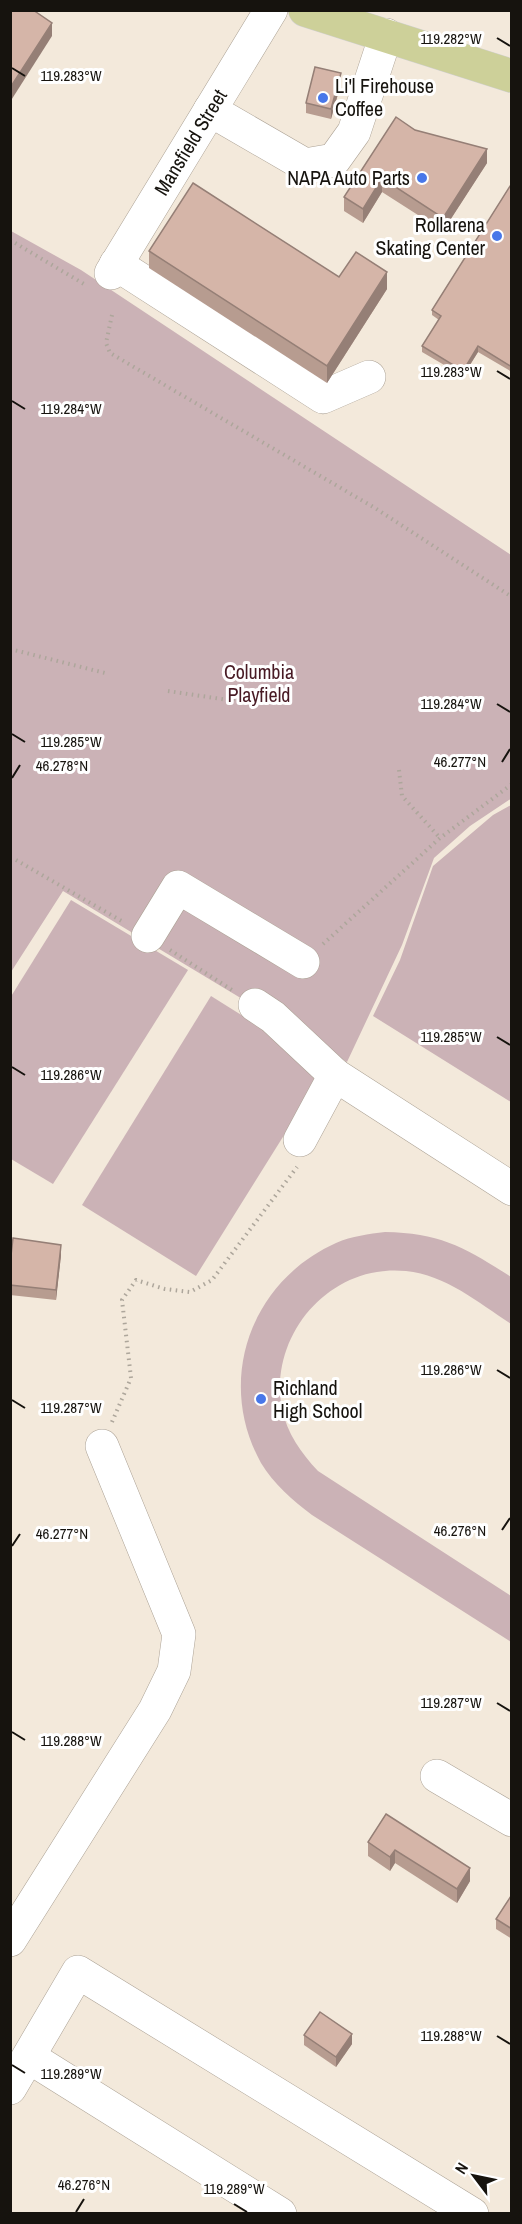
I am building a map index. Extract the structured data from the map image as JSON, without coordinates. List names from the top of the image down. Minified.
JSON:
{"streets":{"street":["Mansfield Street"]},"parks":["Columbia Playfield"],"places":["Li'l Firehouse Coffee","NAPA Auto Parts","Rollarena Skating Center","Richland High School"],"north":"top left","coordinates":["119.282°W","119.283°W","119.284°W","119.285°W","46.277°N","46.278°N","119.286°W","119.287°W","46.276°N","119.288°W","119.289°W"]}
